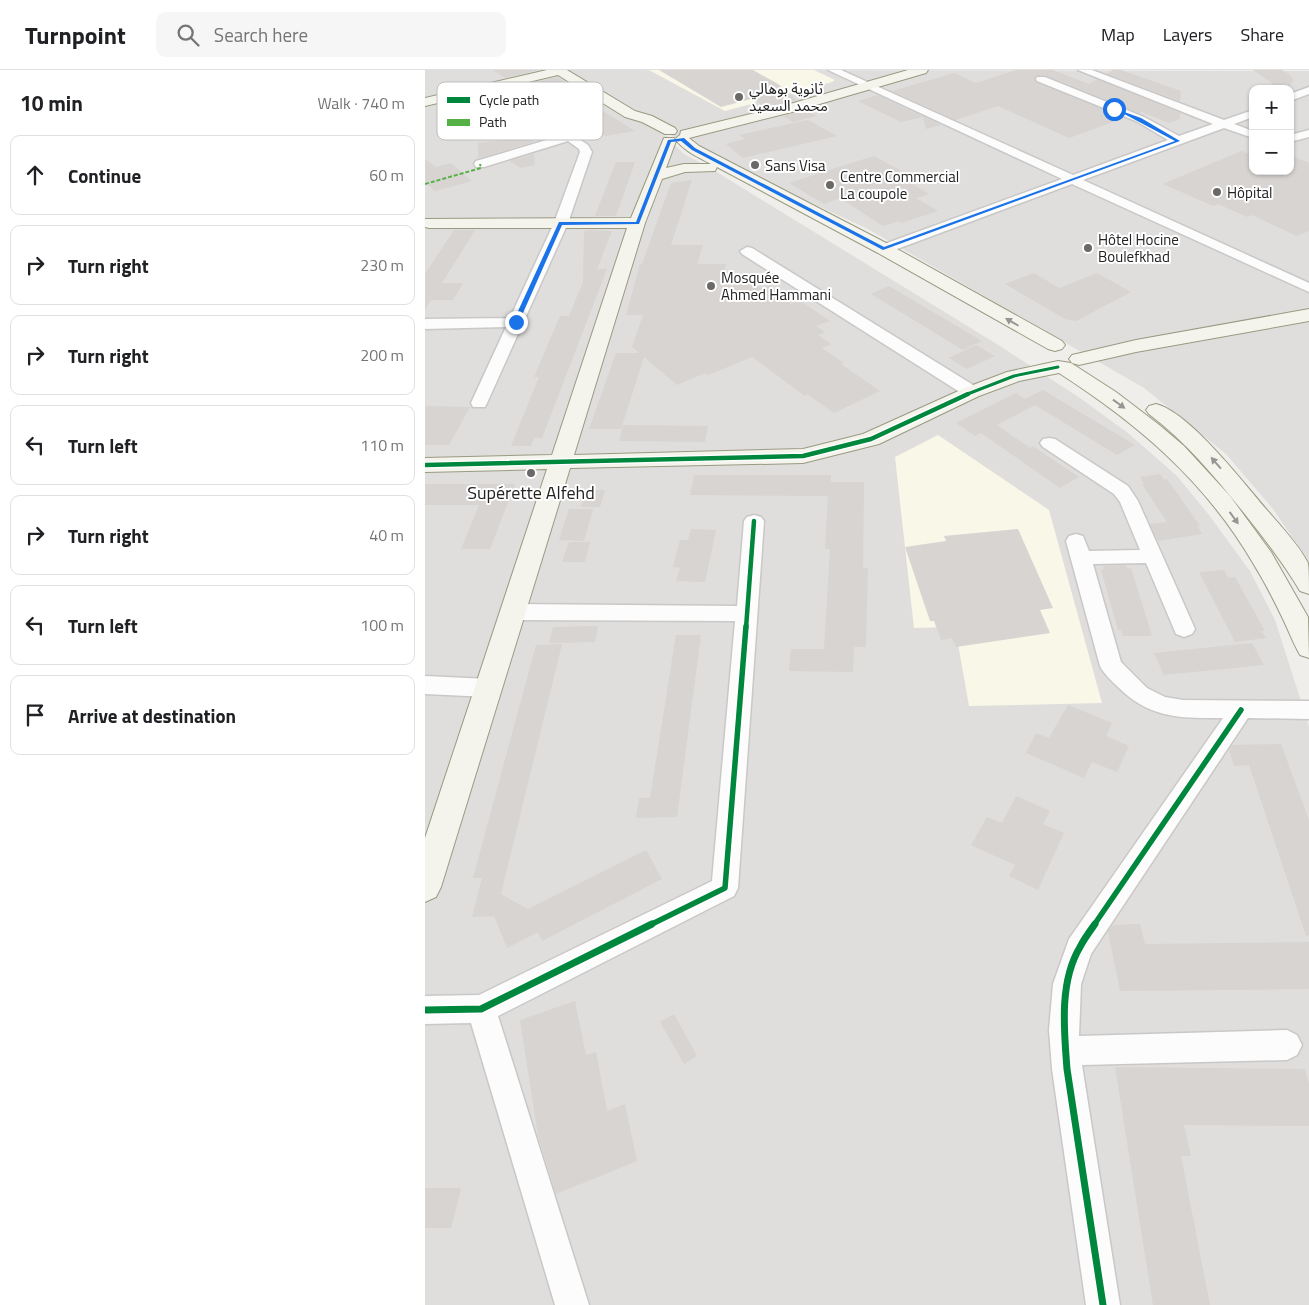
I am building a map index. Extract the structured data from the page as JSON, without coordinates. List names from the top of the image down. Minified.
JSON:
{"places":["ثانوية بوهالي محمد السعيد","Sans Visa","Centre Commercial La coupole","Hôpital","Hôtel Hocine Boulefkhad","Mosquée Ahmed Hammani","Supérette Alfehd"],"legend":["Cycle path","Path"],"page":{"header":"Turnpoint","search":"Search here","nav":["Map","Layers","Share"],"heading":["10 min","Walk · 740 m"],"map_buttons":["+","−"],"list":[["Continue","60 m"],["Turn right","230 m"],["Turn right","200 m"],["Turn left","110 m"],["Turn right","40 m"],["Turn left","100 m"],"Arrive at destination"]}}
